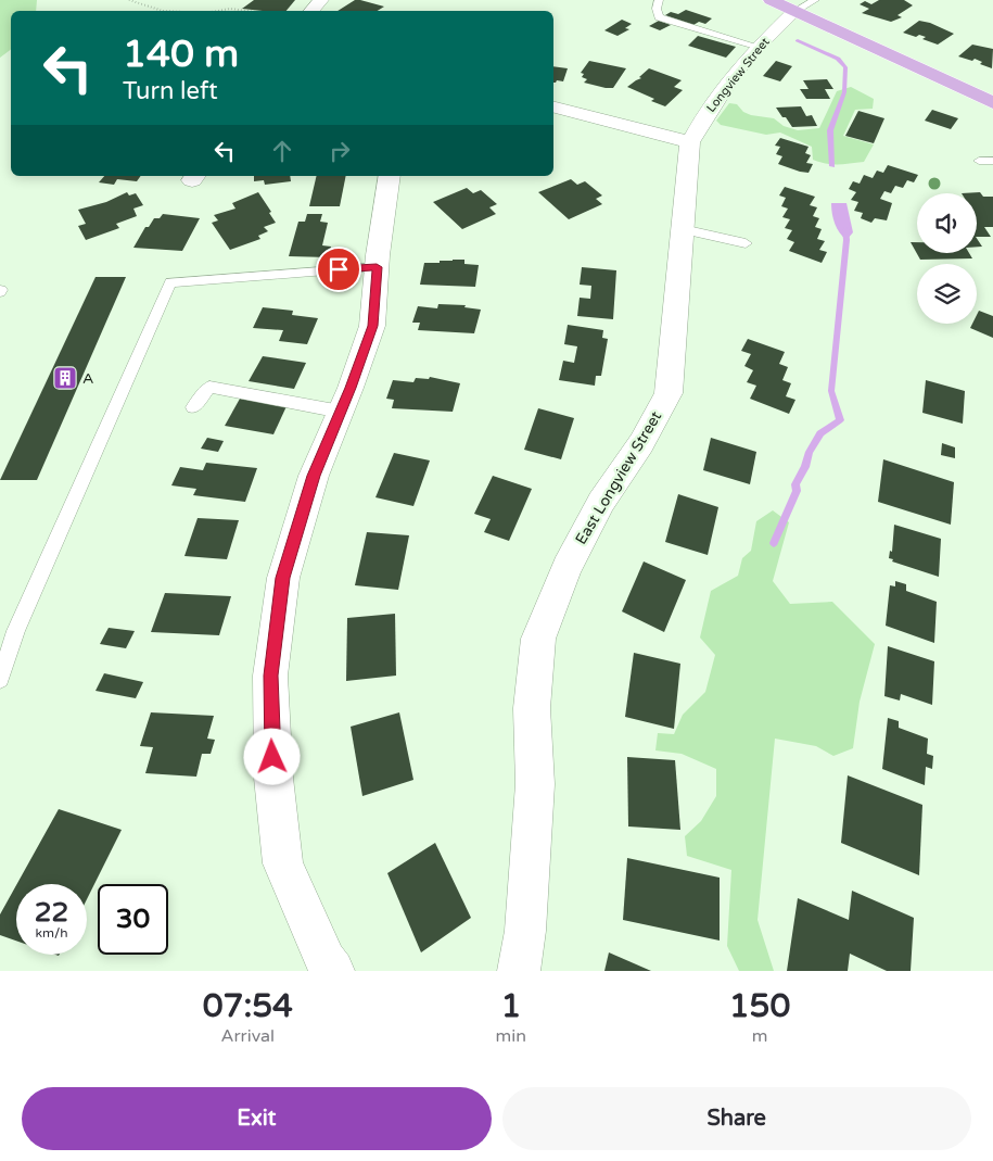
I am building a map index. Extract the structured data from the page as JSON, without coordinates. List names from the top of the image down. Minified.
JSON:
{"streets":{"street":["Longview Street","East Longview Street"]},"crossings":[["Longview Street","East Longview Street"]],"places":{"building":["A"]},"page":{"turn":["140 m","Turn left"],"speed":"22 km/h","limit":"30","eta":["07:54","Arrival","1","min","150","m"],"buttons":["Exit","Share"]}}
